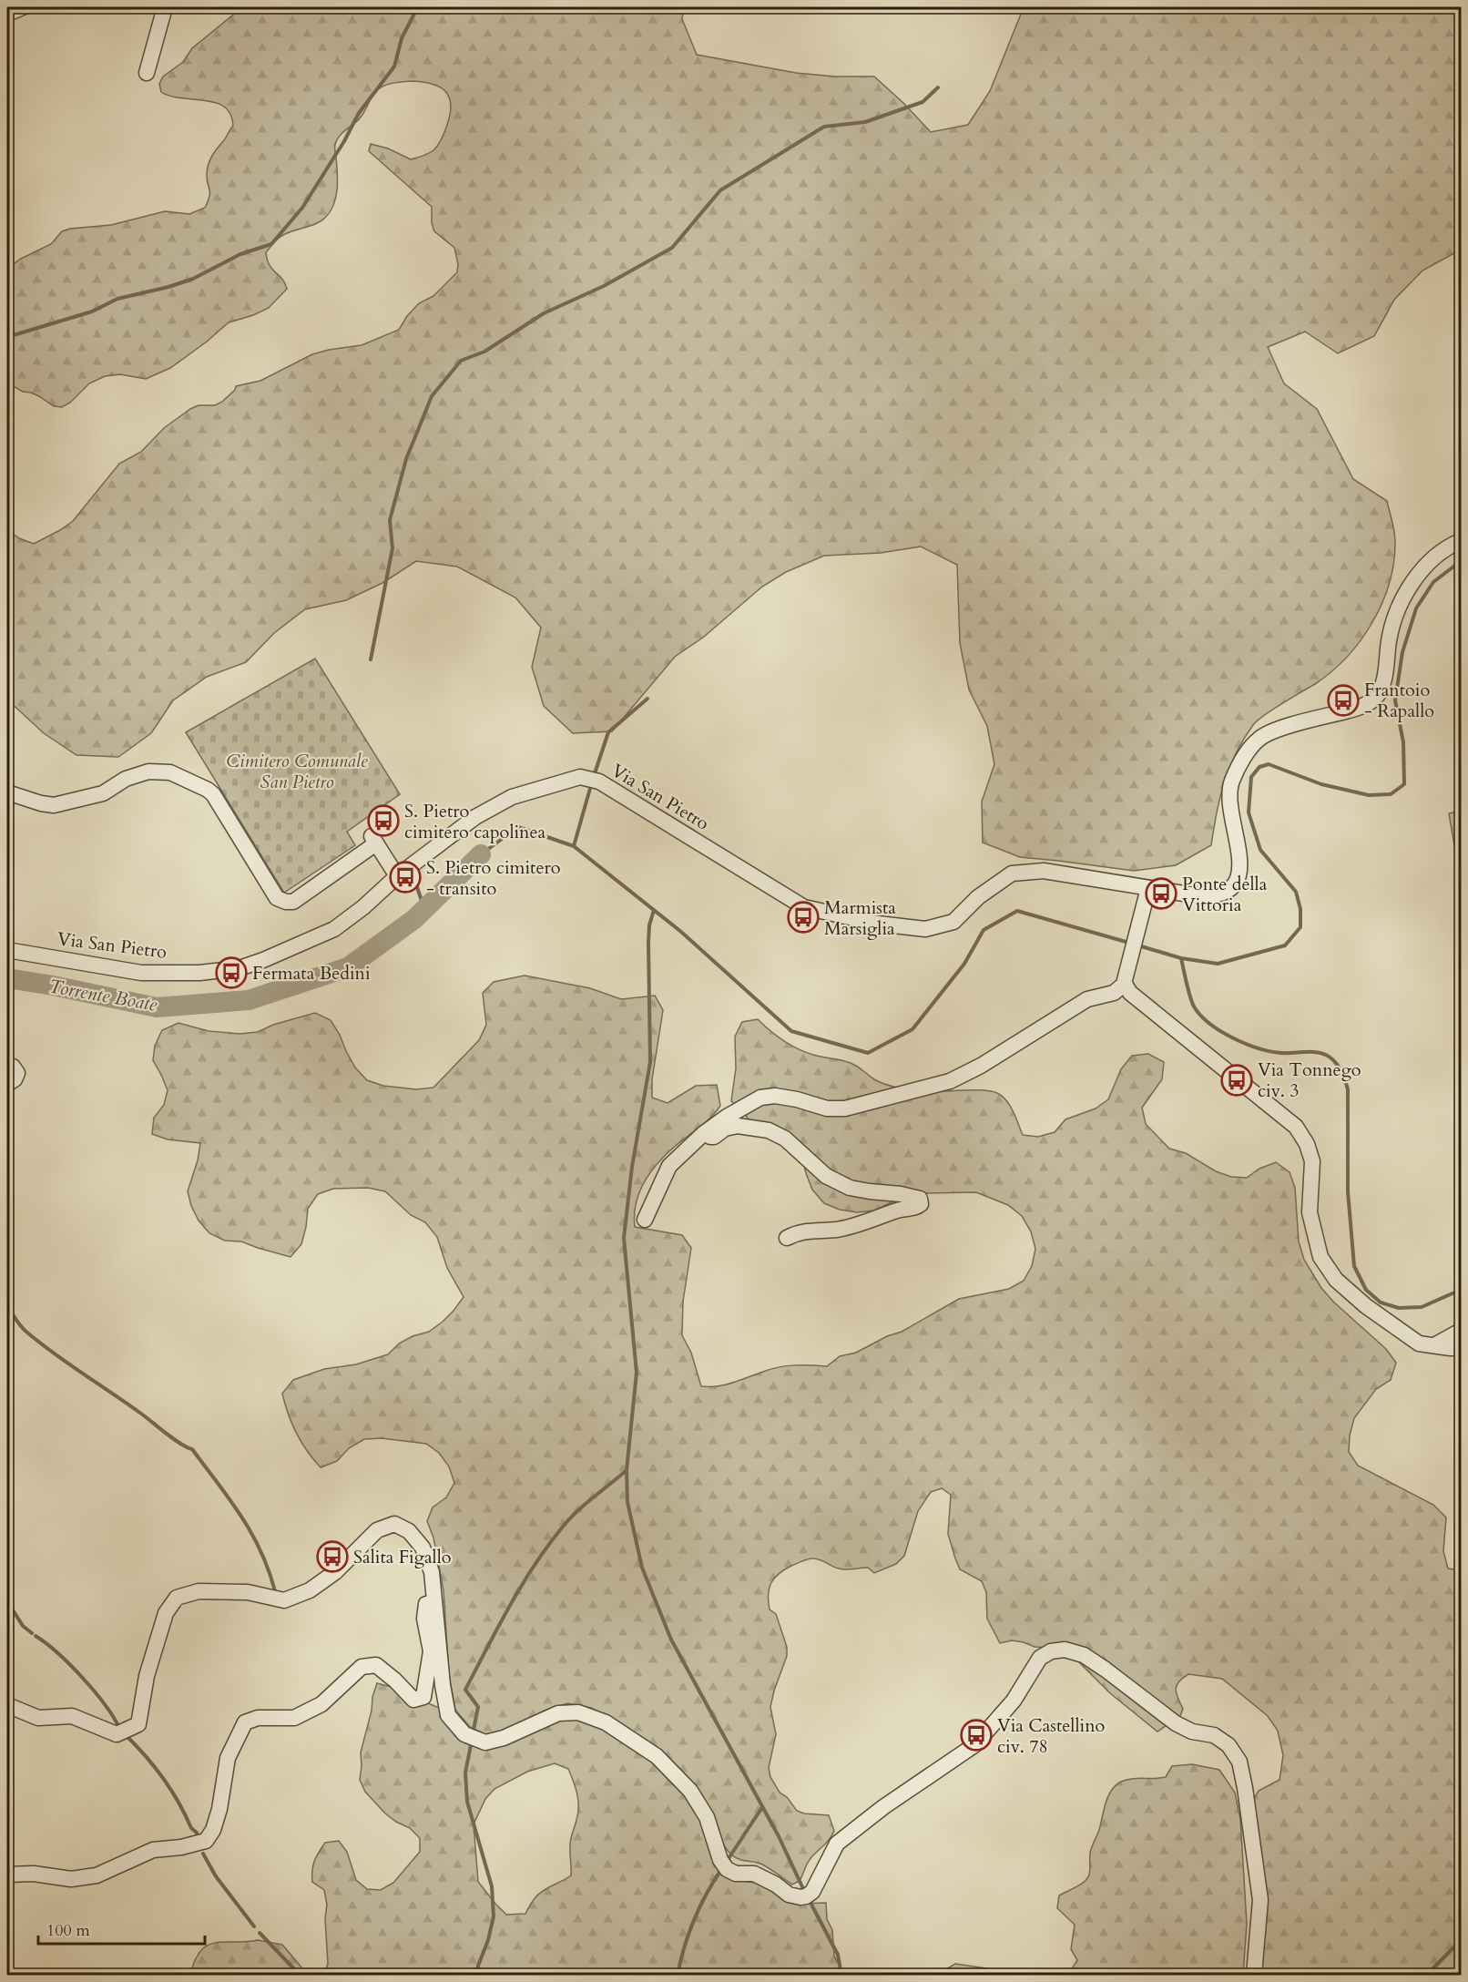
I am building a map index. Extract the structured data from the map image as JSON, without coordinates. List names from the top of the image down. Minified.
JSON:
{"streets":{"street":["Via San Pietro"]},"water":["Torrente Boate"],"parks":["Cimitero Comunale San Pietro"],"places":{"bus stop":["Frantoio - Rapallo","S. Pietro cimitero capolinea","S. Pietro cimitero - transito","Ponte della Vittoria","Marmista Marsiglia","Fermata Bedini","Via Tonnego civ. 3","Salita Figallo","Via Castellino civ. 78"]},"scale_bar":"100 m"}
